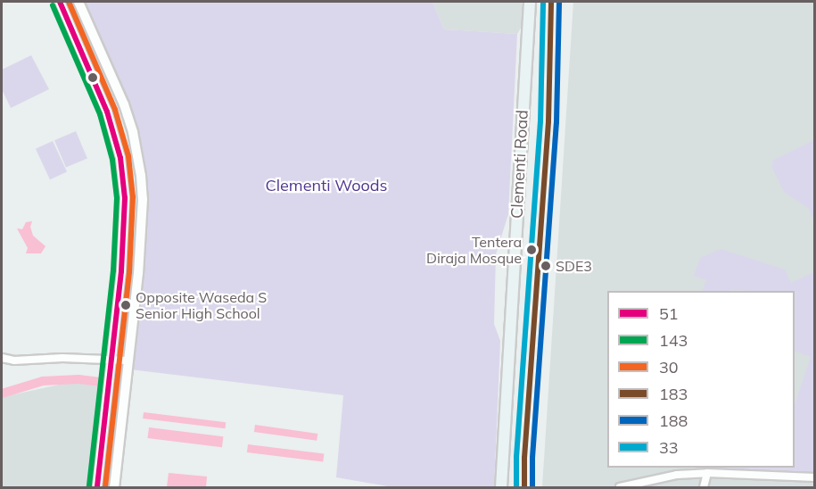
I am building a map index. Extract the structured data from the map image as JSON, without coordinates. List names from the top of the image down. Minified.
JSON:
{"streets":{"main road":["Clementi Road"]},"parks":["Clementi Woods"],"places":["Tentera Diraja Mosque","SDE3","Opposite Waseda S Senior High School"],"lines":["transit line 51","transit line 30","transit line 183","transit line 188","transit line 33","transit line 143"],"legend":["51","143","30","183","188","33"]}
